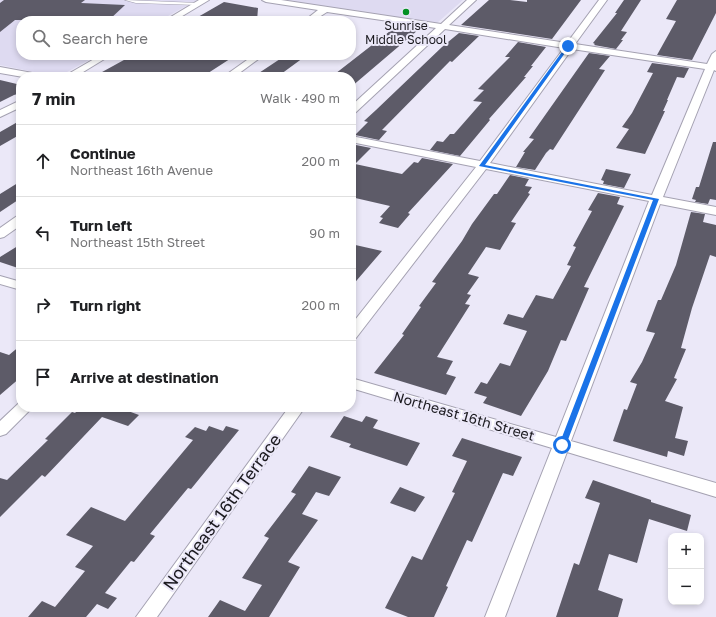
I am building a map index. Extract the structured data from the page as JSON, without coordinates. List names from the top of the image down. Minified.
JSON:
{"streets":{"street":["Northeast 16th Street","Northeast 16th Terrace"]},"places":["Sunrise Middle School"],"page":{"search":"Search here","heading":["7 min","Walk · 490 m"],"list":[["Continue","Northeast 16th Avenue","200 m"],["Turn left","Northeast 15th Street","90 m"],["Turn right","200 m"],"Arrive at destination"],"map_buttons":["+","−"]}}
